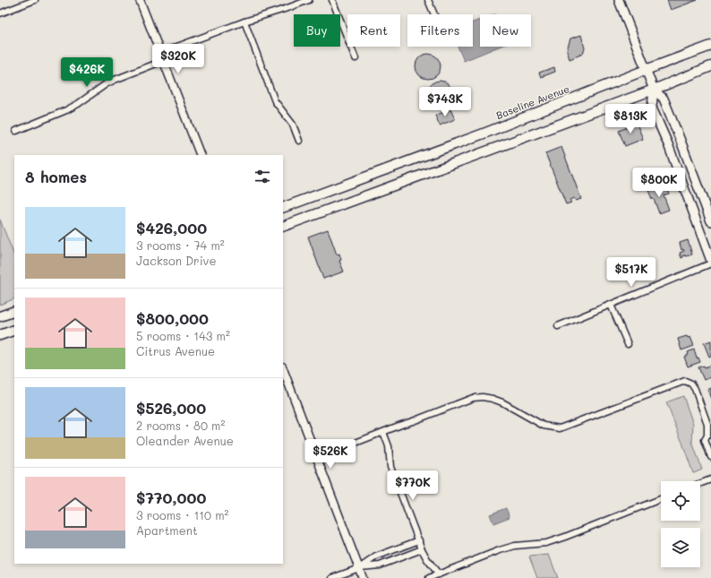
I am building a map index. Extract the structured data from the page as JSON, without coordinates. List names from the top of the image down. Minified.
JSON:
{"streets":{"main road":["Baseline Avenue"]},"page":{"chip":["Buy","Rent","Filters","New"],"price":["$320K","$426K","$743K","$813K","$800K","$517K","$526K","$770K"],"heading":"8 homes","list":[{"name":"$426,000","note":"3 rooms · 74 m² · Jackson Drive"},{"name":"$800,000","note":"5 rooms · 143 m² · Citrus Avenue"},{"name":"$526,000","note":"2 rooms · 80 m² · Oleander Avenue"},{"name":"$770,000","note":"3 rooms · 110 m² · Apartment"}]}}
